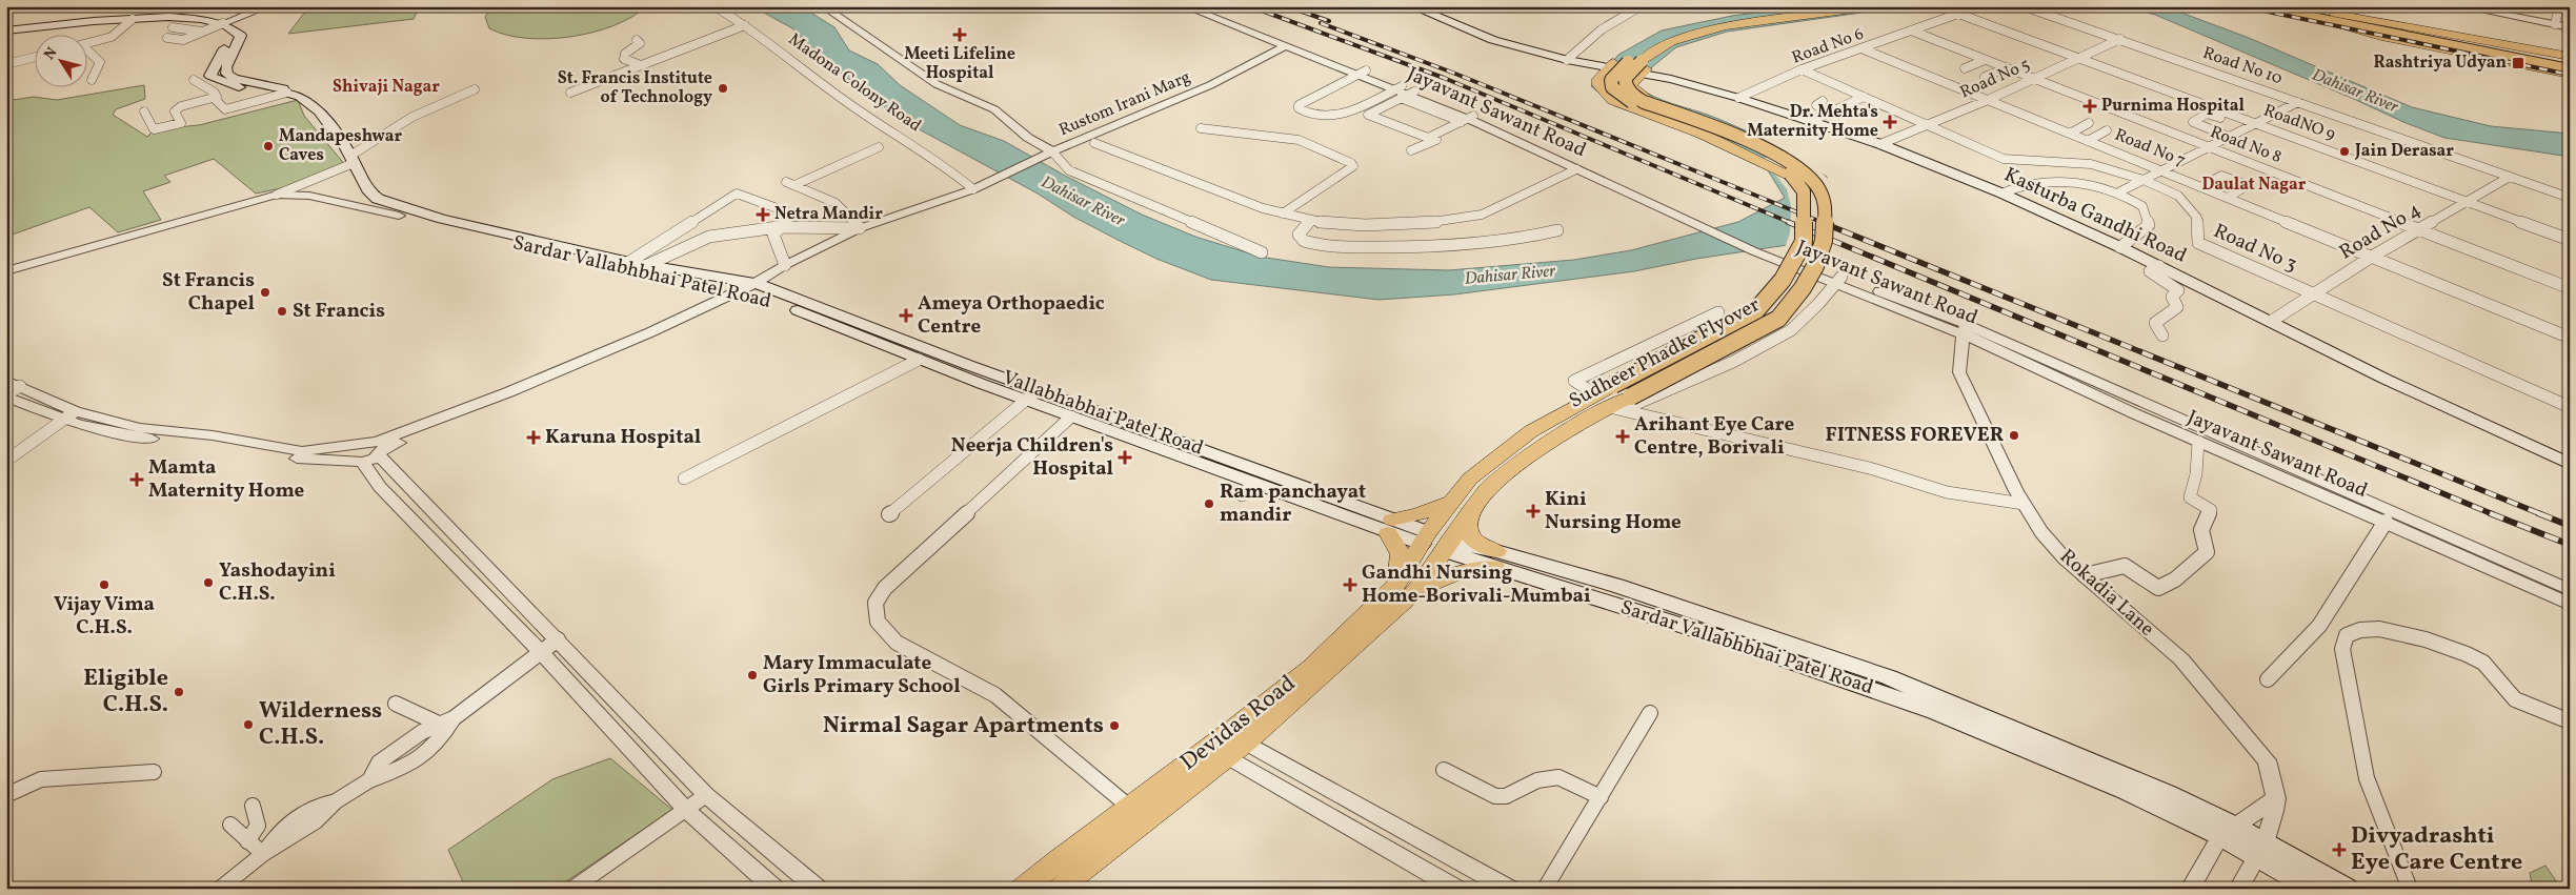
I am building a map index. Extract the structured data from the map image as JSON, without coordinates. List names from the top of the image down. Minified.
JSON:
{"streets":{"main road":["Kasturba Gandhi Road","Sardar Vallabhbhai Patel Road","Sudheer Phadke Flyover","Vallabhabhai Patel Road","Devidas Road"],"street":["Road No 6","Road No 10","Road No 5","Madona Colony Road","Rustom Irani Marg","Jayavant Sawant Road","RoadNO 9","Road No 8","Road No 7","Road No 4","Road No 3","Rokadia Lane"]},"crossings":[["Road No 6","RoadNO 9"],["Road No 6","Road No 8"],["Road No 6","Road No 7"],["Road No 6","Kasturba Gandhi Road"],["Road No 6","Road No 3"],["Road No 10","Road No 5"],["Road No 10","Road No 4"],["Road No 5","RoadNO 9"],["Road No 5","Road No 8"],["Road No 5","Road No 7"],["Road No 5","Kasturba Gandhi Road"],["Road No 5","Road No 3"],["Rustom Irani Marg","Jayavant Sawant Road"],["Jayavant Sawant Road","Rokadia Lane"],["RoadNO 9","Road No 4"],["Road No 8","Road No 4"],["Road No 7","Road No 4"],["Kasturba Gandhi Road","Road No 4"],["Road No 4","Road No 3"],["Sardar Vallabhbhai Patel Road","Sudheer Phadke Flyover"],["Sardar Vallabhbhai Patel Road","Vallabhabhai Patel Road"],["Sardar Vallabhbhai Patel Road","Rokadia Lane"],["Sardar Vallabhbhai Patel Road","Devidas Road"],["Sudheer Phadke Flyover","Devidas Road"]],"districts":["Shivaji Nagar","Daulat Nagar"],"water":["Dahisar River"],"places":{"health":["Meeti Lifeline Hospital","Purnima Hospital","Dr. Mehta's Maternity Home","Netra Mandir","Ameya Orthopaedic Centre","Arihant Eye Care Centre, Borivali","Karuna Hospital","Neerja Children's Hospital","Mamta Maternity Home","Kini Nursing Home","Gandhi Nursing Home-Borivali-Mumbai","Divyadrashti Eye Care Centre"],"transit":["Rashtriya Udyan"],"other":["St. Francis Institute of Technology","Mandapeshwar Caves","Jain Derasar","St Francis Chapel","St Francis","FITNESS FOREVER","Ram panchayat mandir","Yashodayini C.H.S.","Vijay Vima C.H.S.","Mary Immaculate Girls Primary School","Eligible C.H.S.","Wilderness C.H.S.","Nirmal Sagar Apartments"]},"north":"top left"}
